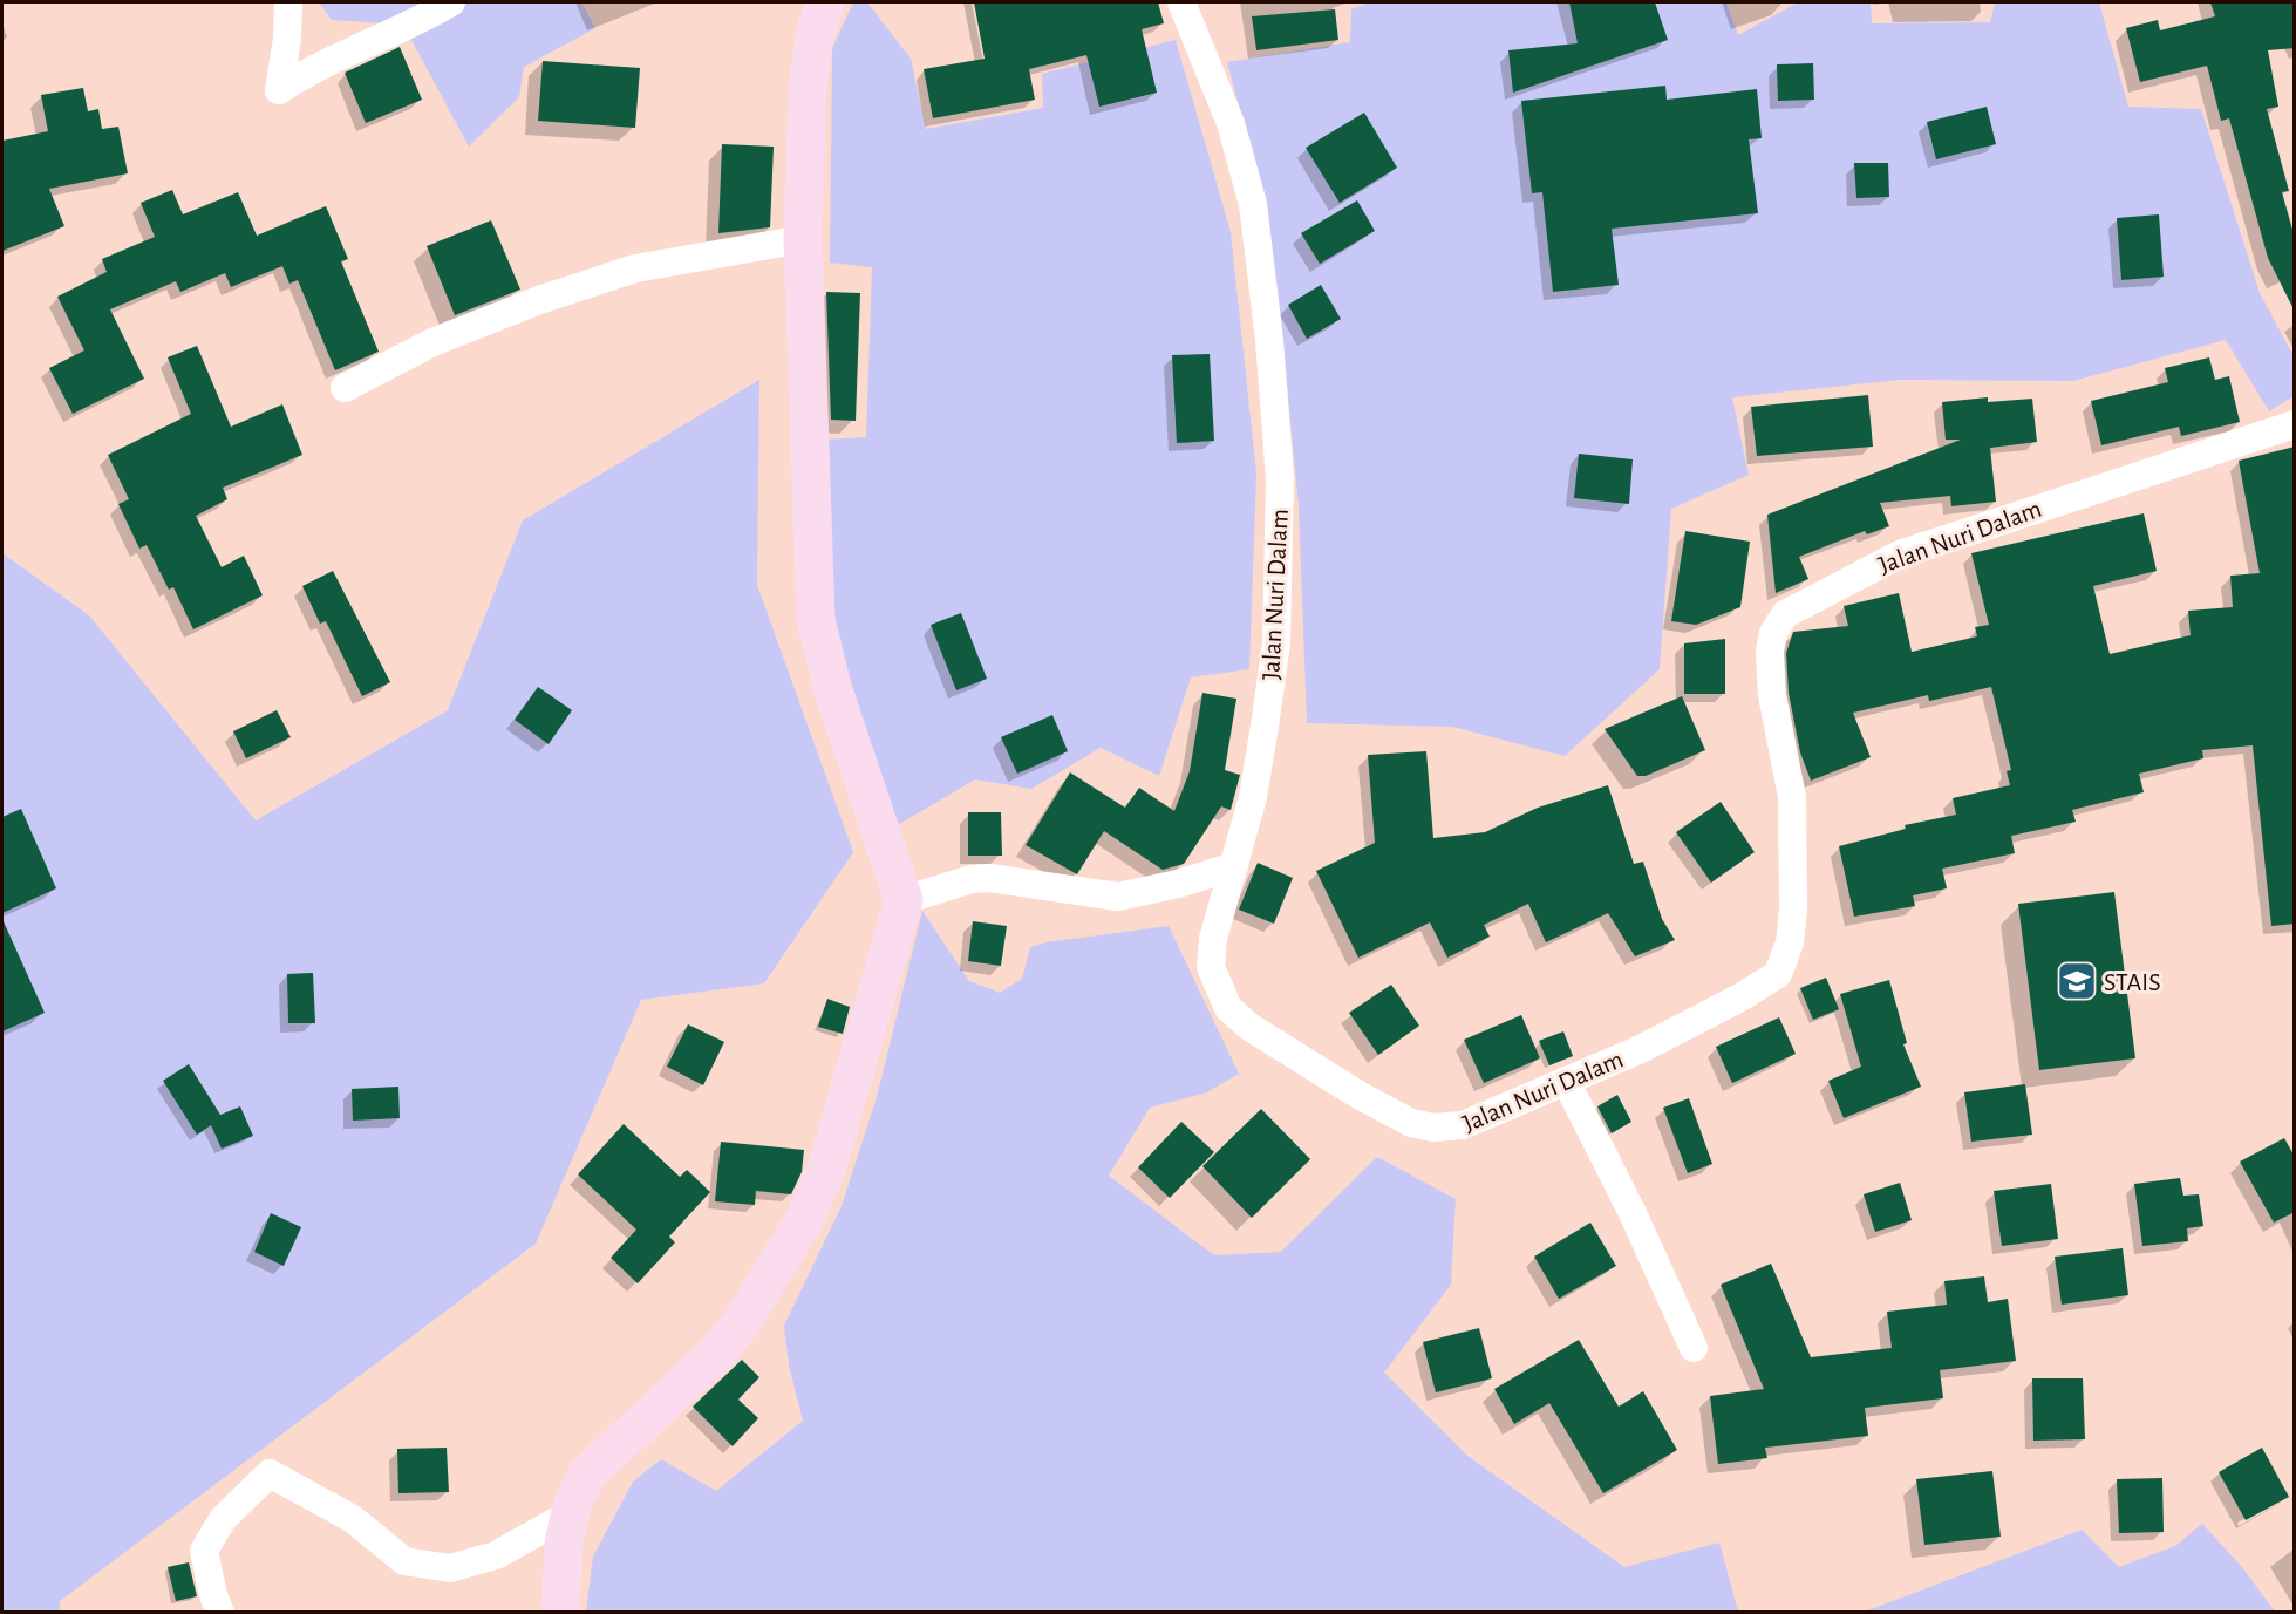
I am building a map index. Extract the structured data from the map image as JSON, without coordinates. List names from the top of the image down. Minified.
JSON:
{"streets":{"street":["Jalan Nuri Dalam"]},"places":{"school or university":["STAIS"]}}
